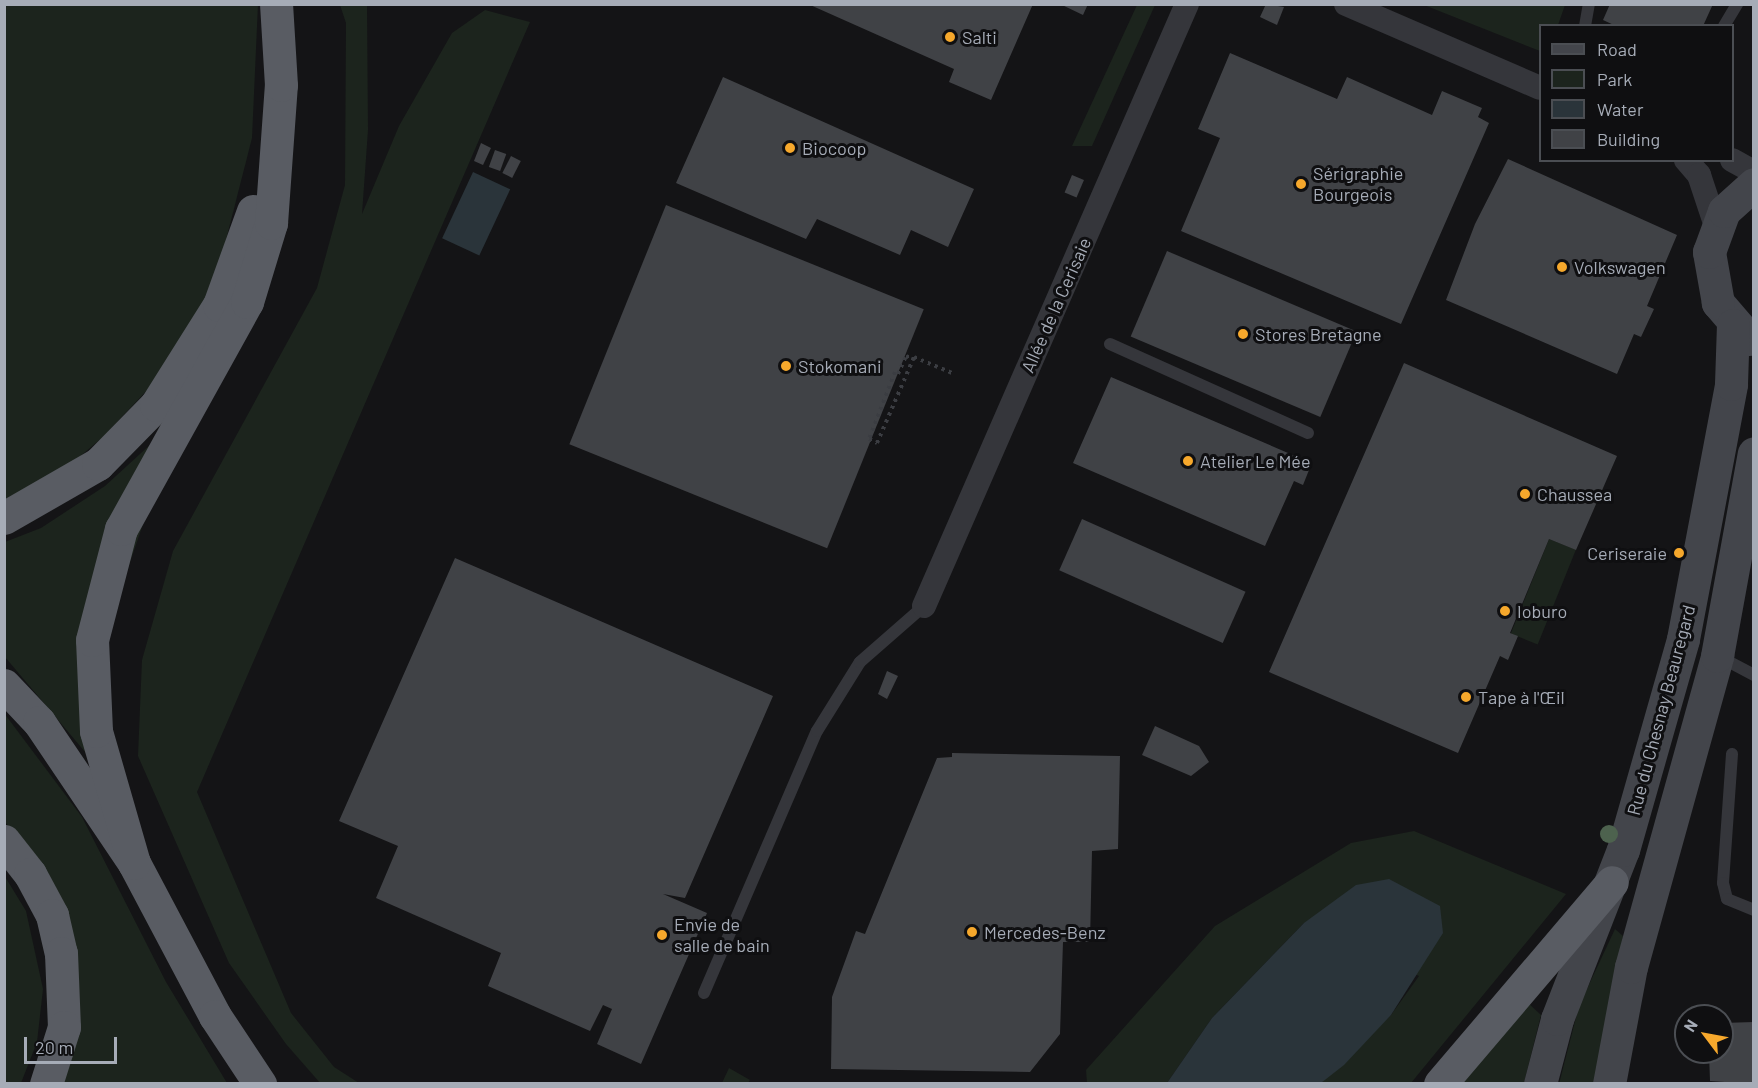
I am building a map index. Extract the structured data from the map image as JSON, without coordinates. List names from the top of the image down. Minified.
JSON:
{"streets":{"main road":["Rue du Chesnay Beauregard"],"street":["Allée de la Cerisaie"]},"places":["Salti","Biocoop","Sérigraphie Bourgeois","Volkswagen","Stores Bretagne","Stokomani","Atelier Le Mée","Chaussea","Ceriseraie","Ioburo","Tape à l'Œil","Mercedes-Benz","Envie de salle de bain"],"legend":["Road","Park","Water","Building"],"scale_bar":"20 m","north":"top left"}
